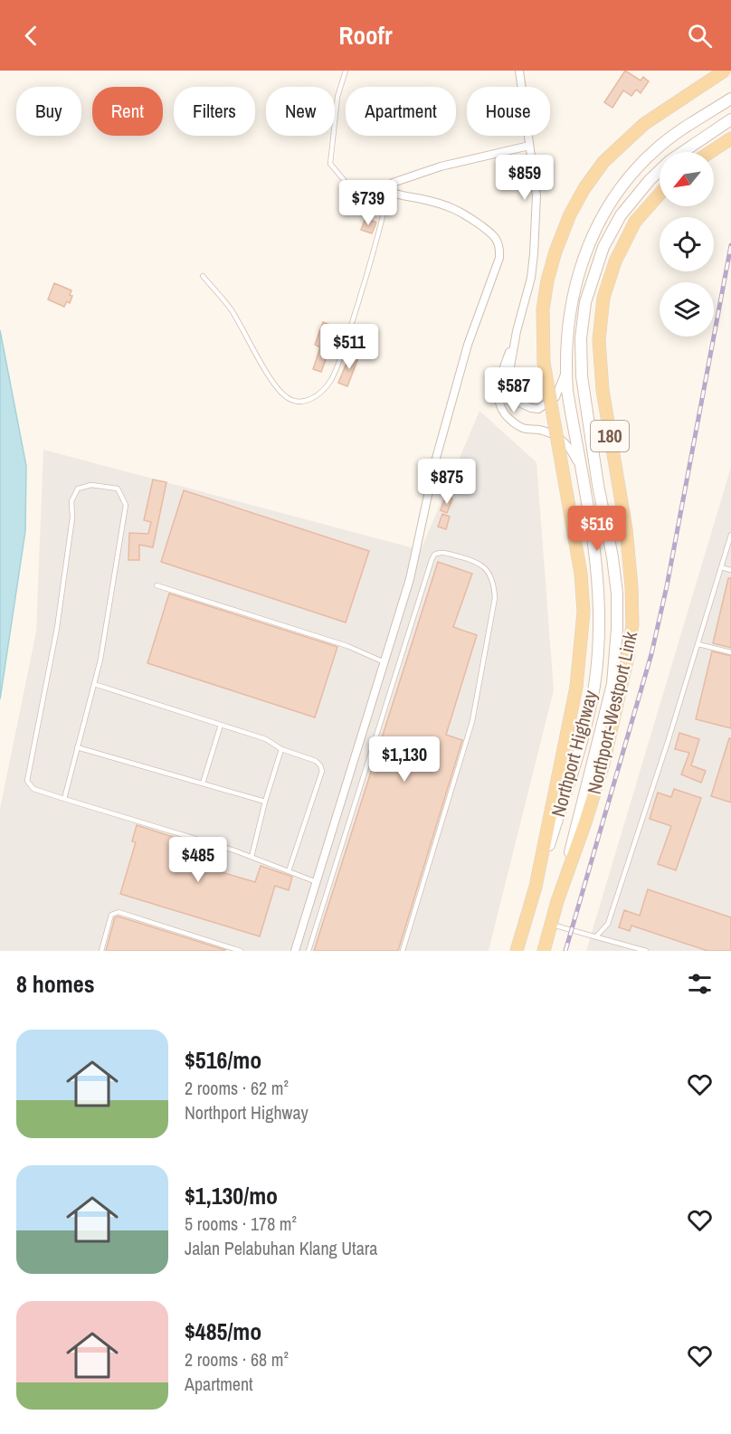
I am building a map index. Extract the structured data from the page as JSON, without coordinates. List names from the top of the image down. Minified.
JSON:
{"streets":{"main road":["180","Northport-Westport Link","Northport Highway"]},"crossings":[["Northport-Westport Link","Northport Highway"]],"north":"bottom left","page":{"header":"Roofr","chip":["Buy","Rent","Filters","New","Apartment","House"],"price":["$859","$739","$511","$587","$875","$516","$1,130","$485"],"heading":"8 homes","list":[{"name":"$516/mo","note":"2 rooms · 62 m² · Northport Highway"},{"name":"$1,130/mo","note":"5 rooms · 178 m² · Jalan Pelabuhan Klang Utara"},{"name":"$485/mo","note":"2 rooms · 68 m² · Apartment"}]}}
